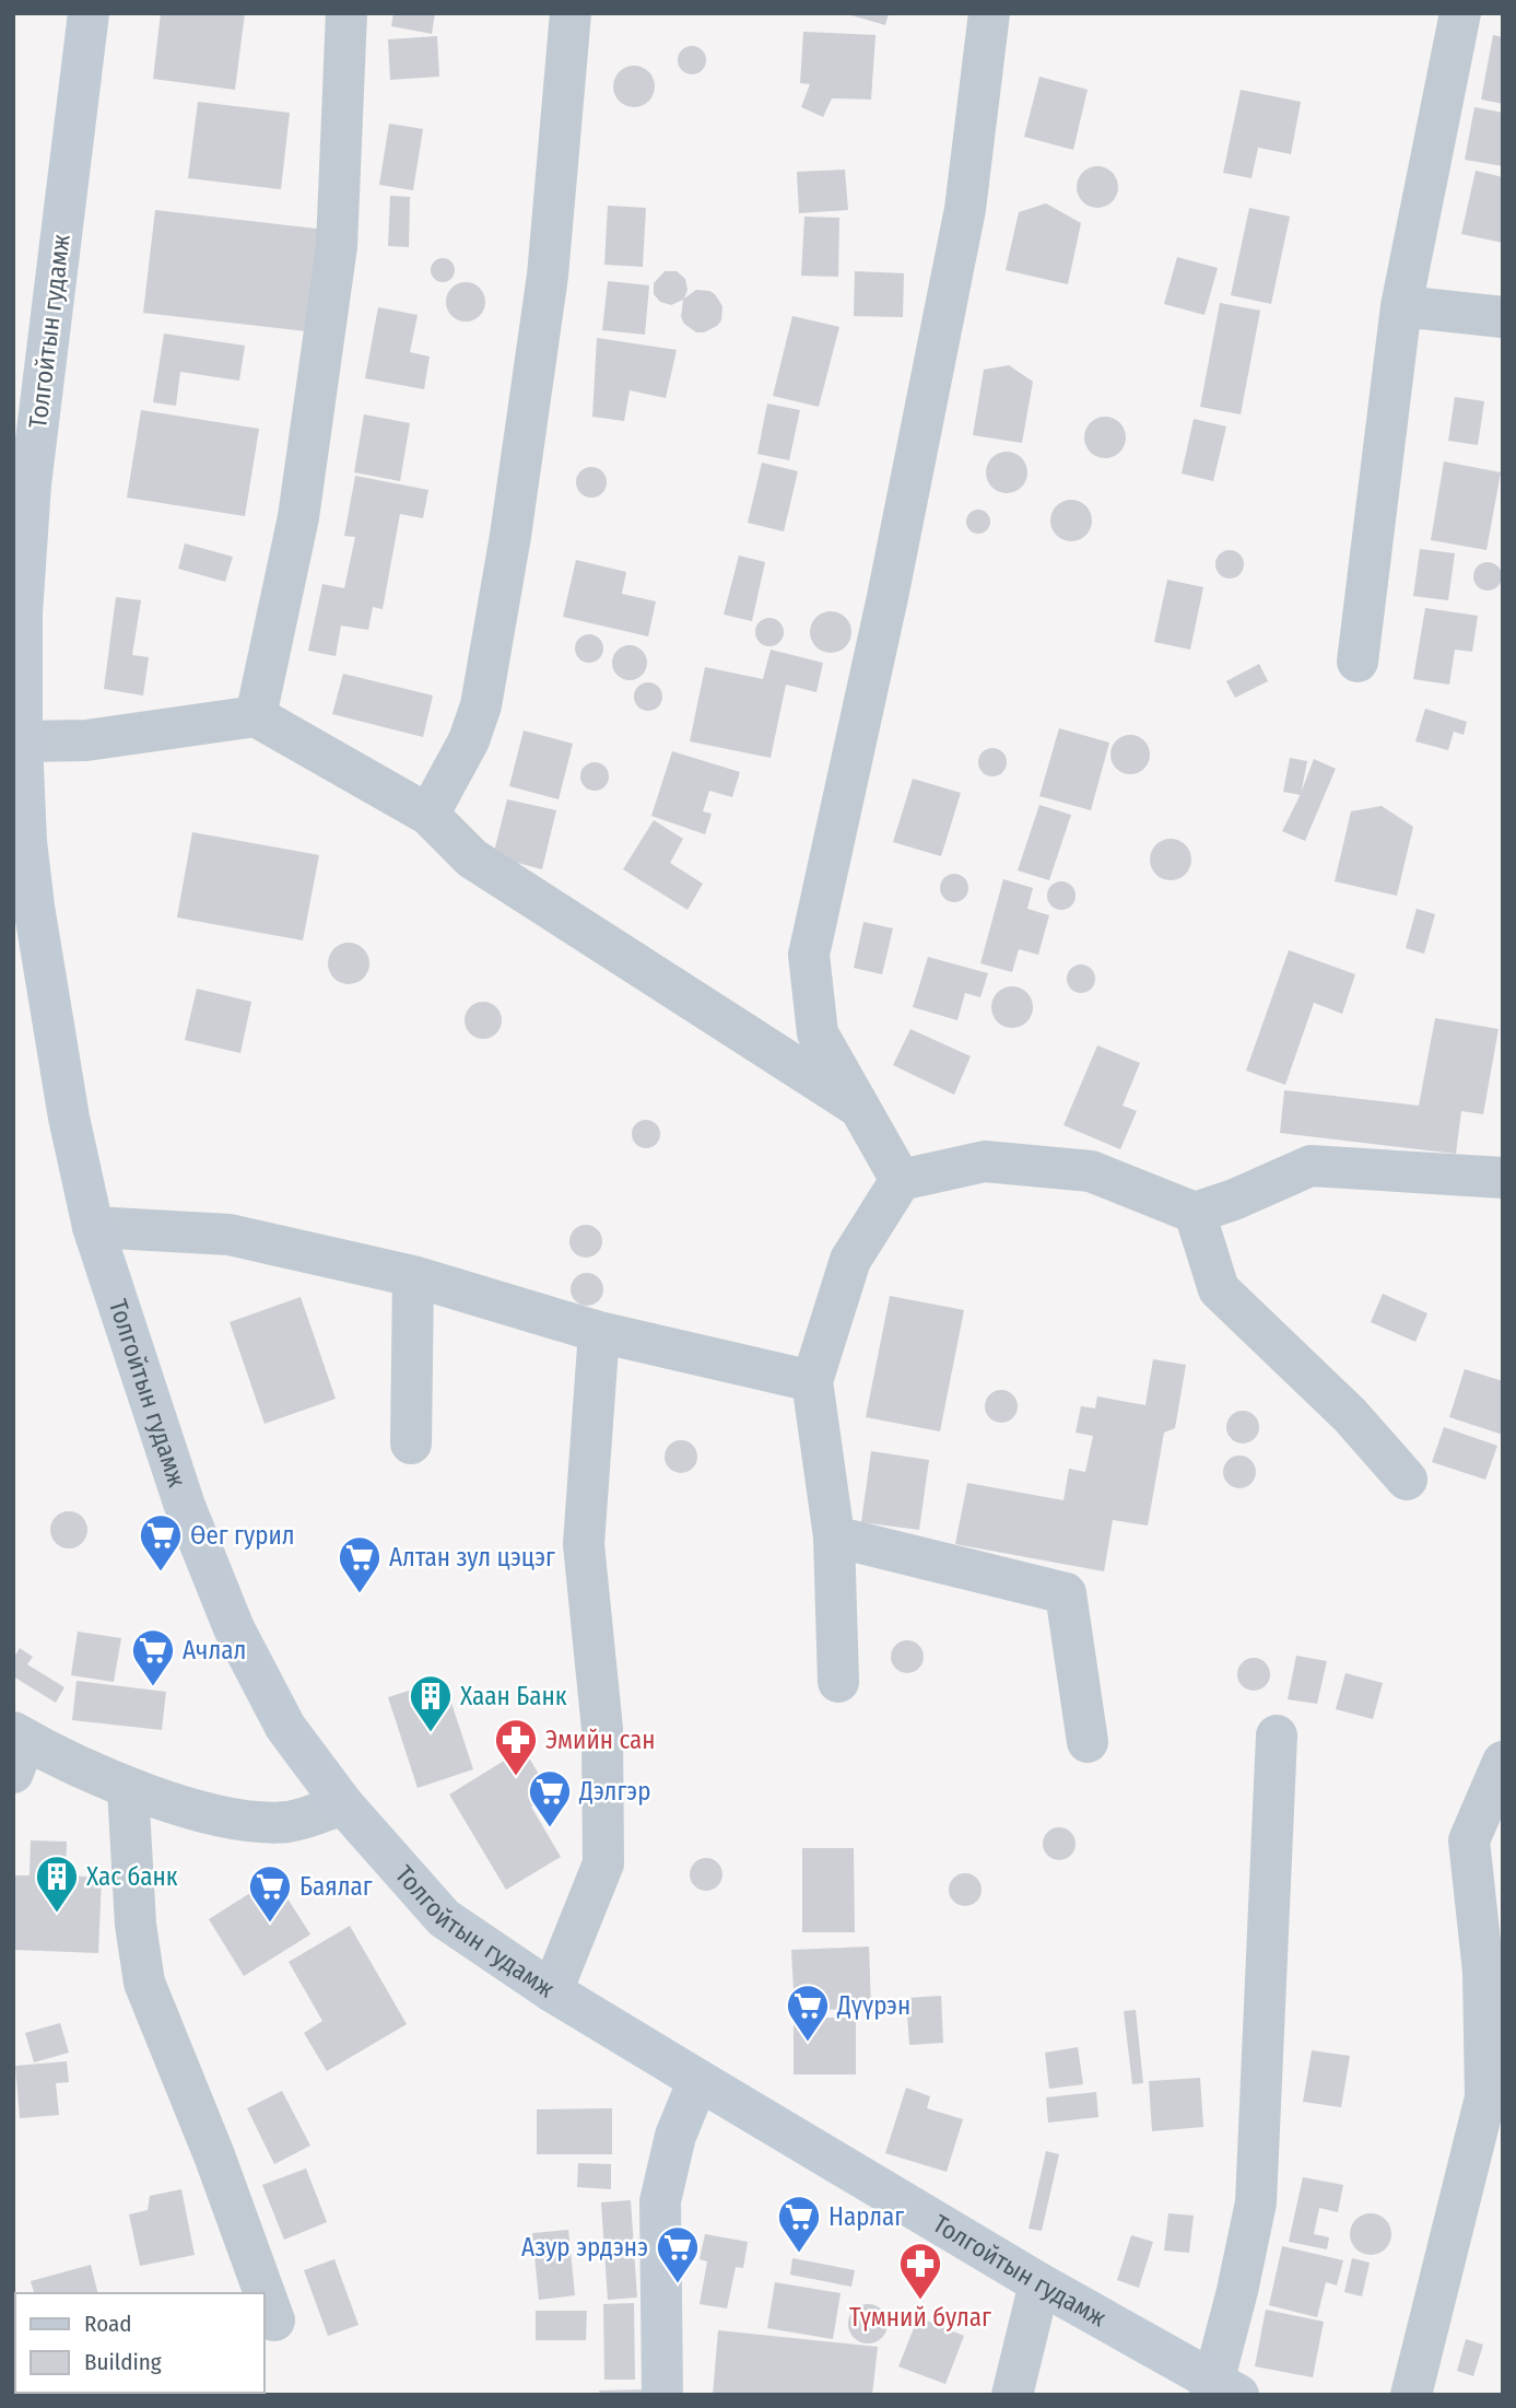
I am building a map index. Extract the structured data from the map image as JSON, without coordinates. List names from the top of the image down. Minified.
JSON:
{"streets":{"main road":["Толгойтын гудамж"]},"places":{"supermarket":["Өег гурил","Алтан зул цэцэг","Ачлал","Дэлгэр","Баялаг","Дүүрэн","Нарлаг","Азур эрдэнэ"],"building":["Хаан Банк","Хас банк"],"pharmacy":["Эмийн сан","Түмний булаг"]},"legend":["Road","Building"]}
